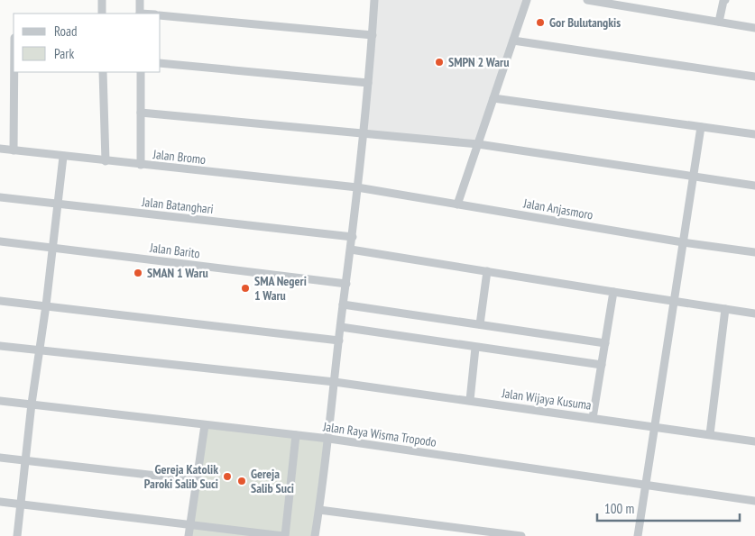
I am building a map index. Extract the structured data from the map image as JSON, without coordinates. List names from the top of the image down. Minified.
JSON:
{"streets":{"street":["Jalan Bromo","Jalan Batanghari","Jalan Anjasmoro","Jalan Barito","Jalan Wijaya Kusuma","Jalan Raya Wisma Tropodo"]},"crossings":[["Jalan Bromo","Jalan Anjasmoro"]],"places":["Gor Bulutangkis","SMPN 2 Waru","SMAN 1 Waru","SMA Negeri 1 Waru","Gereja Katolik Paroki Salib Suci","Gereja Salib Suci"],"legend":["Road","Park"],"scale_bar":"100 m"}
